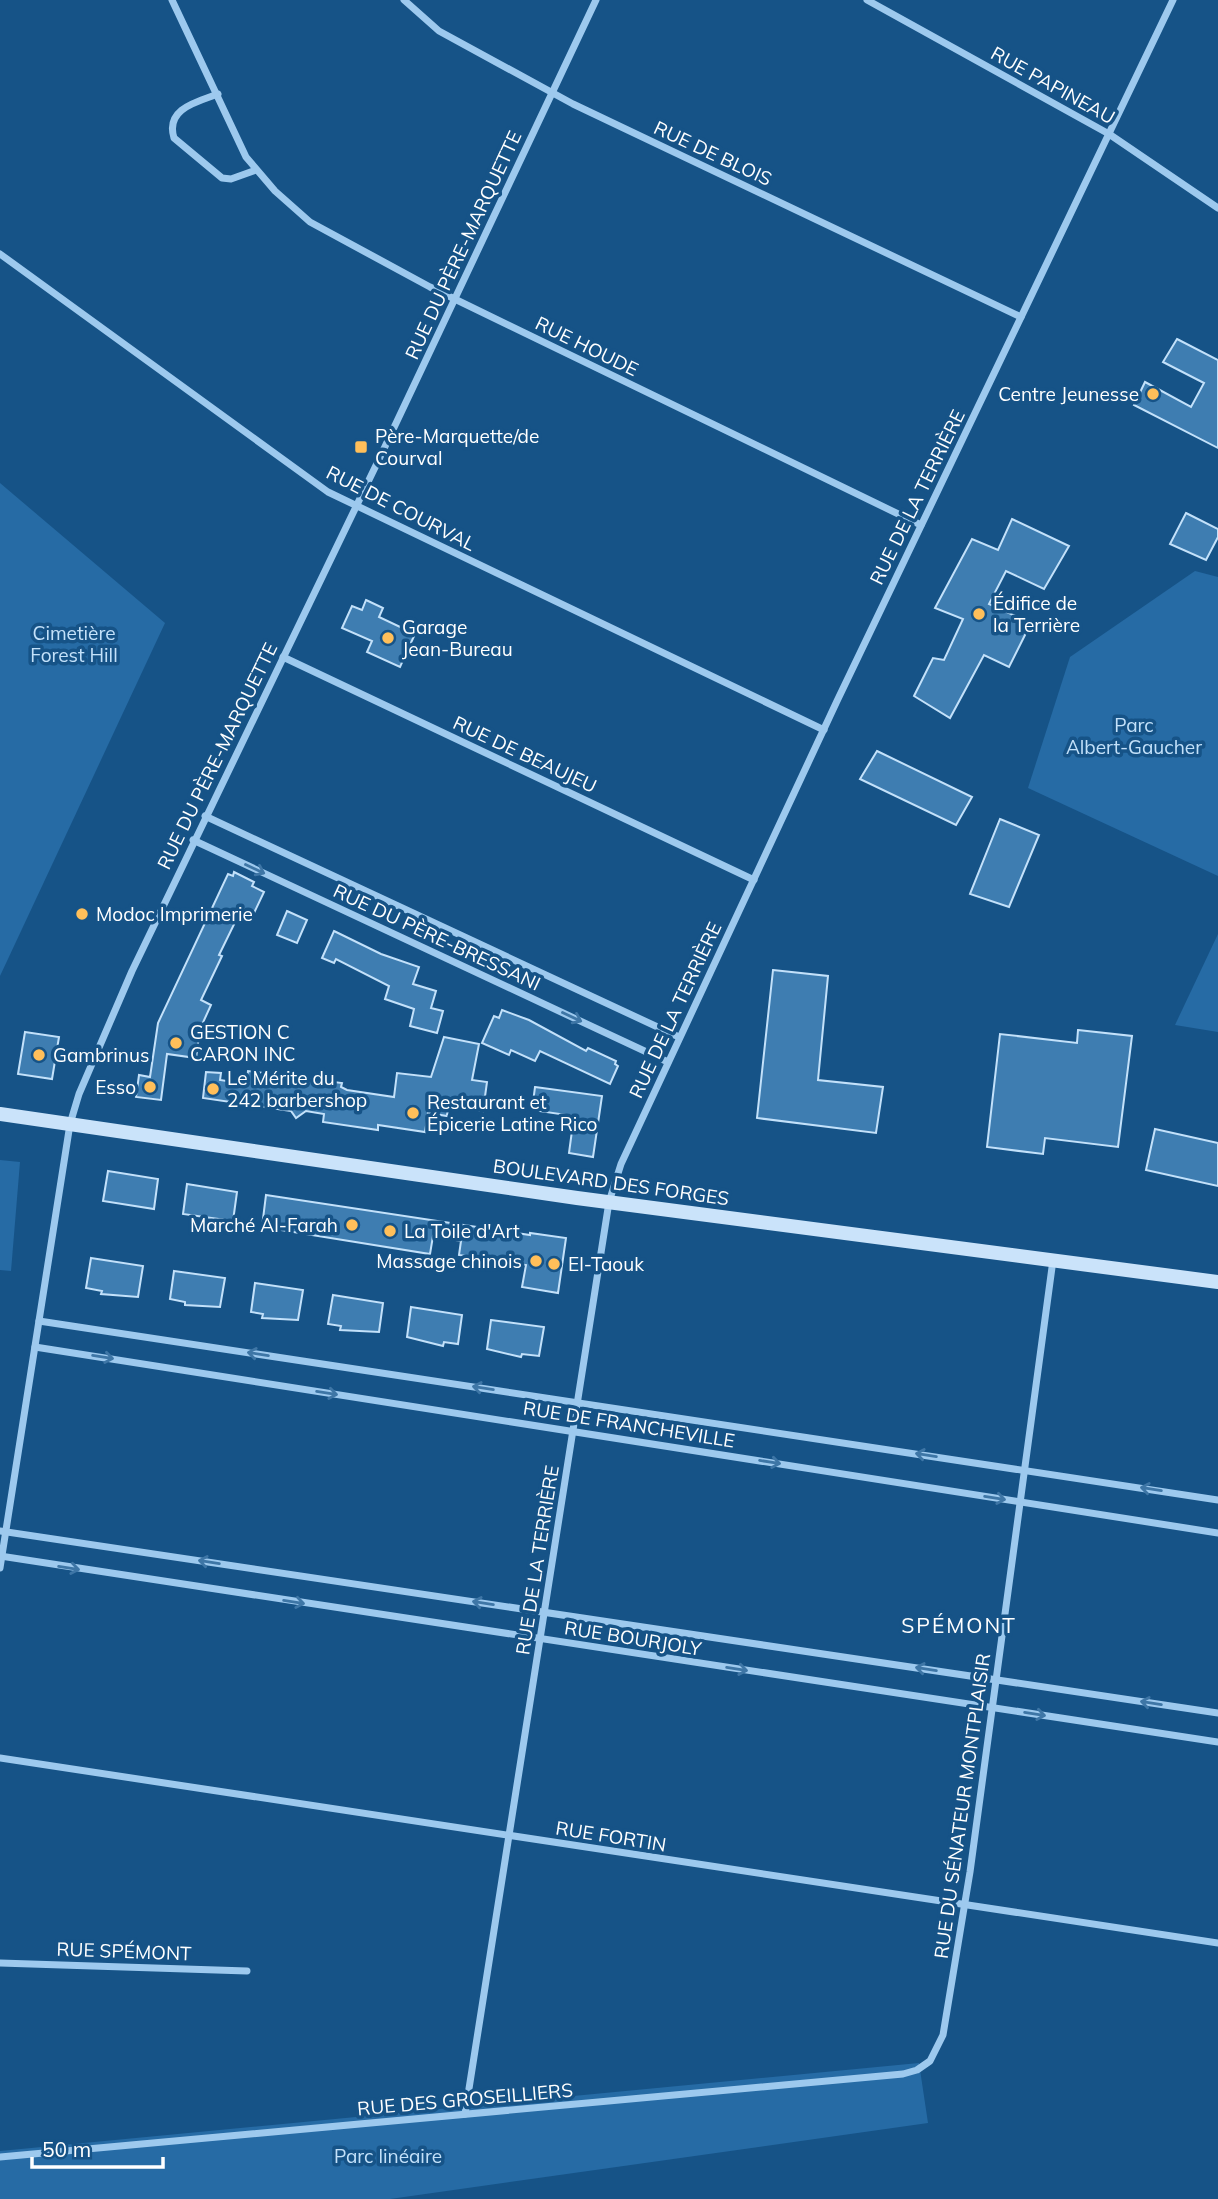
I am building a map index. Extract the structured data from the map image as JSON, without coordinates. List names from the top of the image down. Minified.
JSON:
{"streets":{"main road":["BOULEVARD DES FORGES"],"street":["RUE PAPINEAU","RUE DE BLOIS","RUE DU PÈRE-MARQUETTE","RUE HOUDE","RUE DE LA TERRIÈRE","RUE DE COURVAL","RUE DE BEAUJEU","RUE DU PÈRE-BRESSANI","RUE DE FRANCHEVILLE","RUE BOURJOLY","RUE DU SÉNATEUR MONTPLAISIR","RUE FORTIN","RUE SPÉMONT","RUE DES GROSEILLIERS"]},"crossings":[["RUE PAPINEAU","RUE DE LA TERRIÈRE"],["RUE DE BLOIS","RUE DU PÈRE-MARQUETTE"],["RUE DE BLOIS","RUE DE LA TERRIÈRE"],["RUE DU PÈRE-MARQUETTE","RUE HOUDE"],["RUE DU PÈRE-MARQUETTE","RUE DE COURVAL"],["RUE DU PÈRE-MARQUETTE","RUE DE BEAUJEU"],["RUE DU PÈRE-MARQUETTE","RUE DU PÈRE-BRESSANI"],["RUE DU PÈRE-MARQUETTE","BOULEVARD DES FORGES"],["RUE DU PÈRE-MARQUETTE","RUE DE FRANCHEVILLE"],["RUE DU PÈRE-MARQUETTE","RUE BOURJOLY"],["RUE HOUDE","RUE DE LA TERRIÈRE"],["RUE DE LA TERRIÈRE","RUE DE COURVAL"],["RUE DE LA TERRIÈRE","RUE DE BEAUJEU"],["RUE DE LA TERRIÈRE","RUE DU PÈRE-BRESSANI"],["RUE DE LA TERRIÈRE","BOULEVARD DES FORGES"],["RUE DE LA TERRIÈRE","RUE DE FRANCHEVILLE"],["RUE DE LA TERRIÈRE","RUE BOURJOLY"],["RUE DE LA TERRIÈRE","RUE FORTIN"],["RUE DE LA TERRIÈRE","RUE DES GROSEILLIERS"],["BOULEVARD DES FORGES","RUE DU SÉNATEUR MONTPLAISIR"],["RUE DE FRANCHEVILLE","RUE DU SÉNATEUR MONTPLAISIR"],["RUE BOURJOLY","RUE DU SÉNATEUR MONTPLAISIR"],["RUE DU SÉNATEUR MONTPLAISIR","RUE FORTIN"],["RUE DU SÉNATEUR MONTPLAISIR","RUE DES GROSEILLIERS"]],"districts":["SPÉMONT"],"parks":["Cimetière Forest Hill","Parc Albert-Gaucher","Parc linéaire"],"places":{"other":["Centre Jeunesse","Édifice de la Terrière","Garage Jean-Bureau","Modoc Imprimerie","GESTION C CARON INC","Gambrinus","Esso","Le Mérite du 242 barbershop","Restaurant et Épicerie Latine Rico","Marché Al-Farah","La Toile d'Art","Massage chinois","El-Taouk"],"transit":["Père-Marquette/de Courval"]},"scale_bar":"50 m"}
